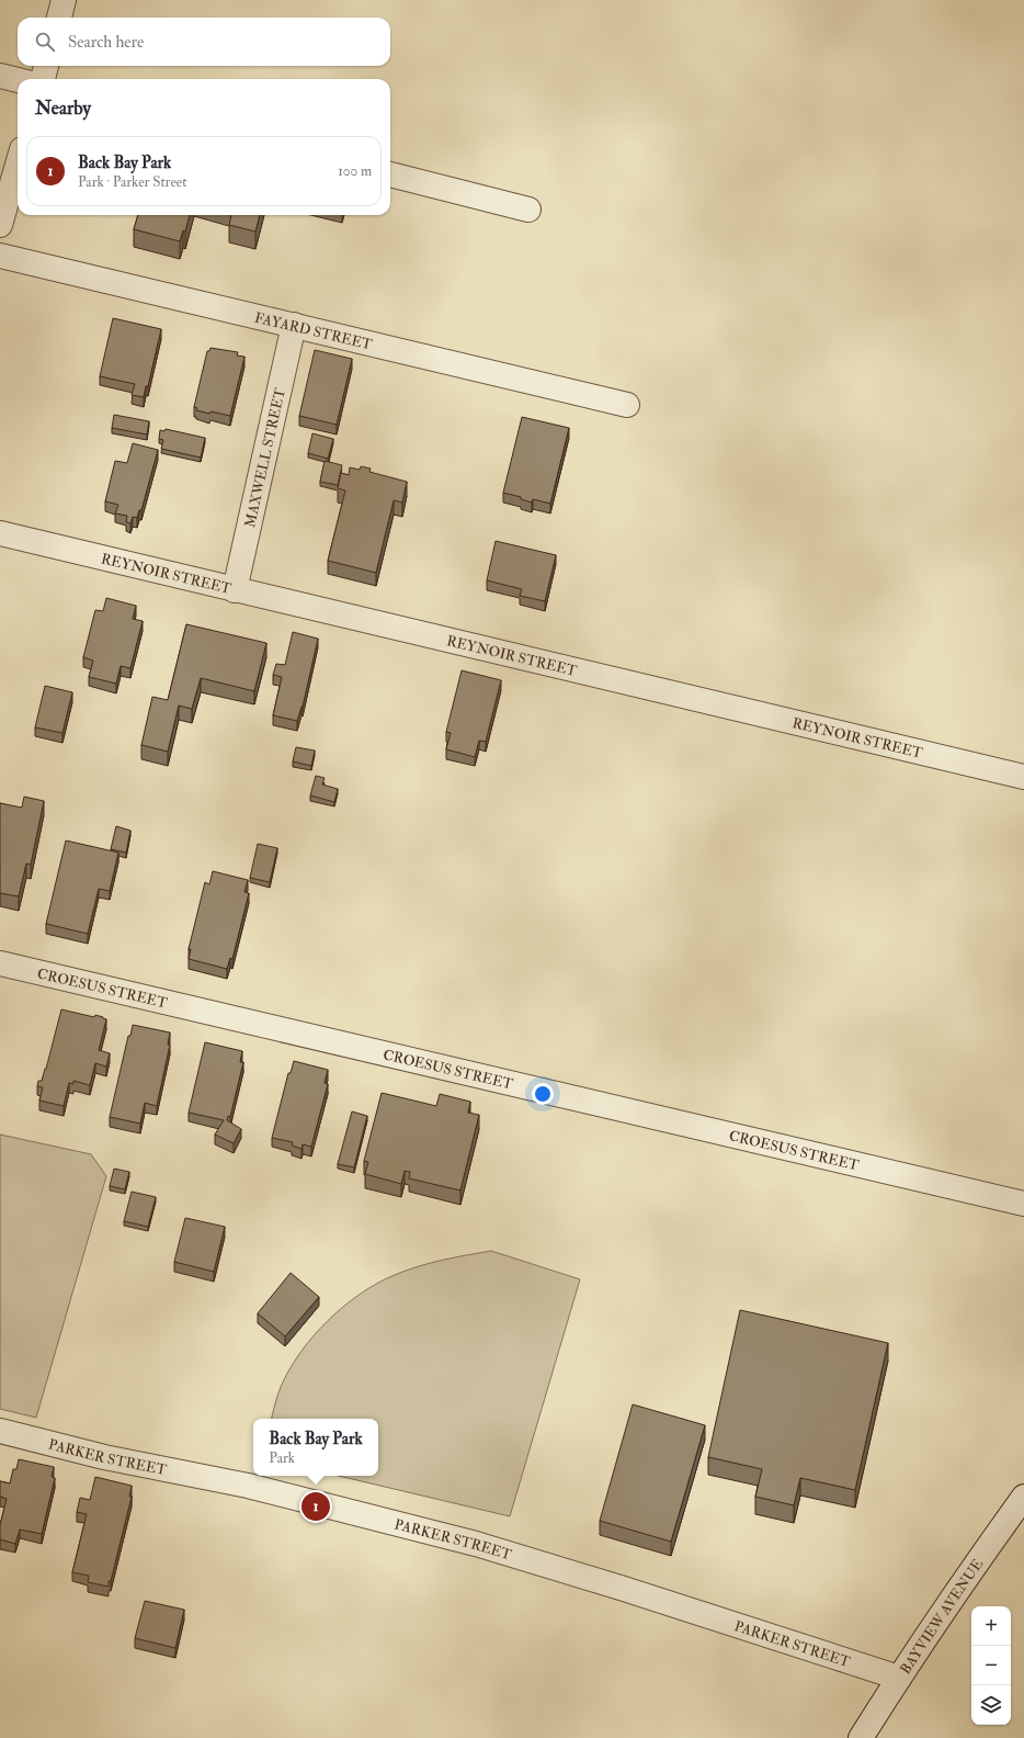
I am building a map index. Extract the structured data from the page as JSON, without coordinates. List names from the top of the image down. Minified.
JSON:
{"streets":{"street":["FAYARD STREET","MAXWELL STREET","REYNOIR STREET","CROESUS STREET","PARKER STREET","BAYVIEW AVENUE"]},"crossings":[["FAYARD STREET","MAXWELL STREET"],["MAXWELL STREET","REYNOIR STREET"],["PARKER STREET","BAYVIEW AVENUE"]],"page":{"search":"Search here","heading":"Nearby","list":[{"mark":"1","name":"Back Bay Park","note":"Park · Parker Street","value":"100 m"}],"popup":["Back Bay Park","Park"],"pins":"1","map_buttons":["+","−"]}}
